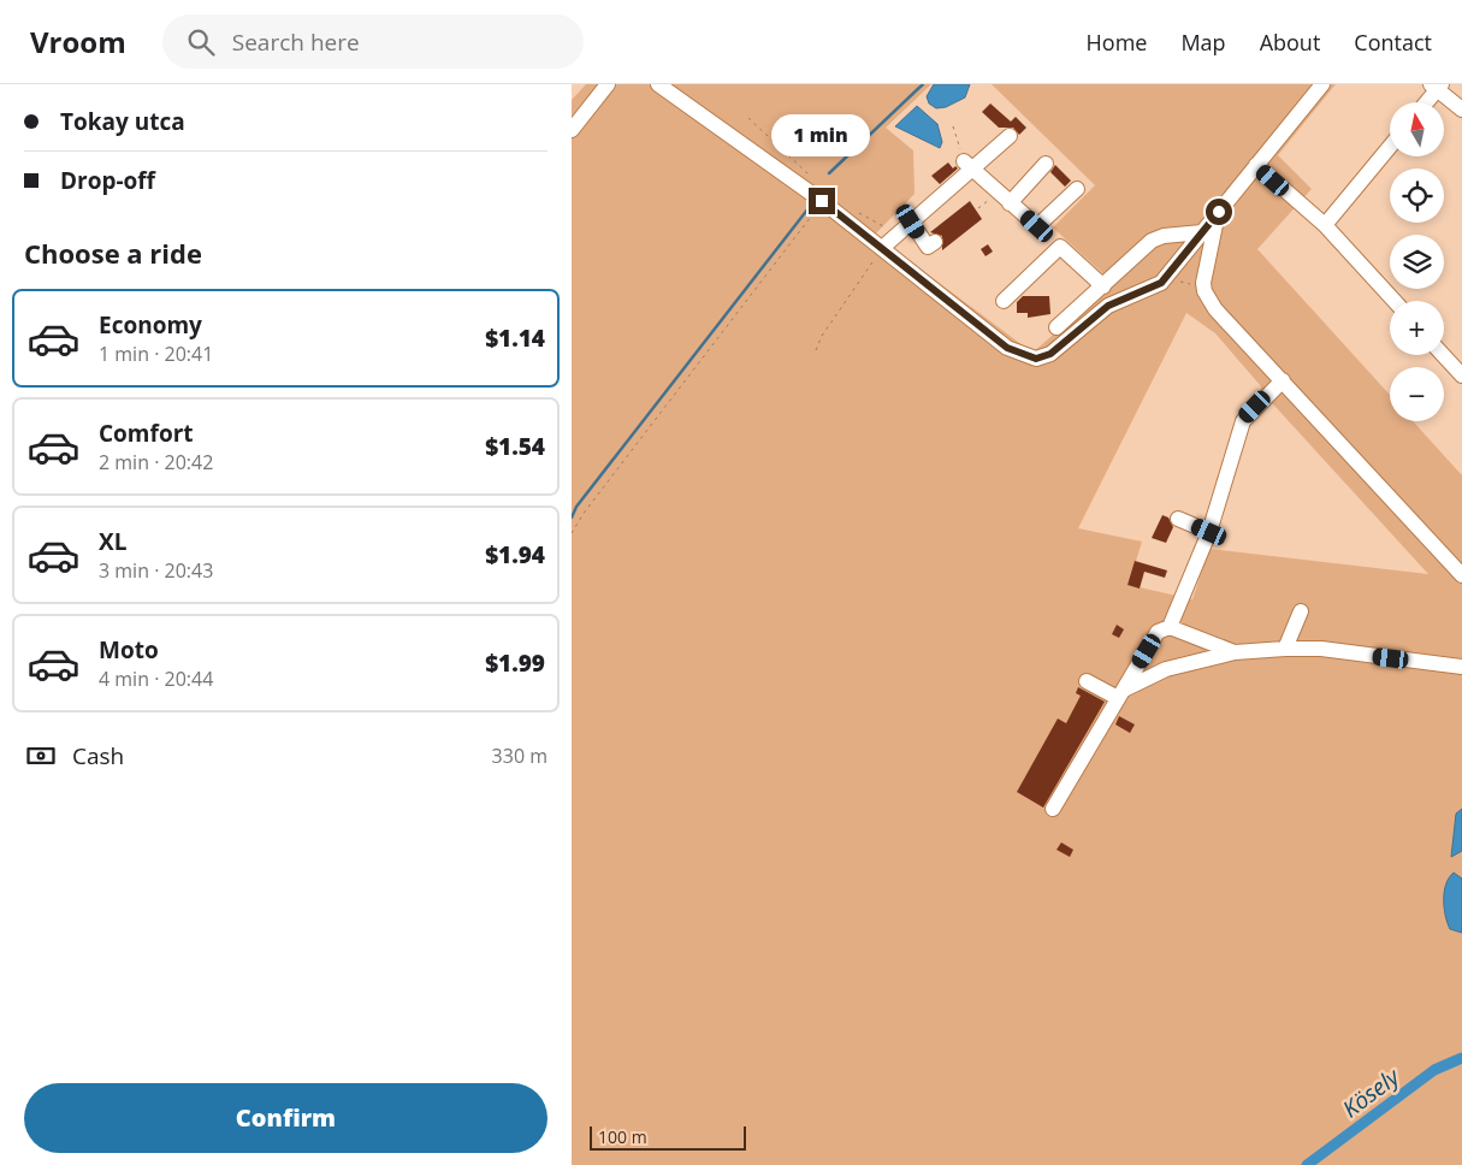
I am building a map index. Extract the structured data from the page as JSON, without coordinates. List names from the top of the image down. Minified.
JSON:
{"water":["Kösely"],"scale_bar":"100 m","north":"top","page":{"header":"Vroom","search":"Search here","nav":["Home","Map","About","Contact"],"banner":["Tokay utca","Drop-off"],"map_buttons":["+","−"],"bubble":"1 min","heading":"Choose a ride","list":[{"name":"Economy","note":"1 min · 20:41","value":"$1.14"},{"name":"Comfort","note":"2 min · 20:42","value":"$1.54"},{"name":"XL","note":"3 min · 20:43","value":"$1.94"},{"name":"Moto","note":"4 min · 20:44","value":"$1.99"}],"pay":["Cash","330 m"],"buttons":"Confirm","scale":"100 m"}}
